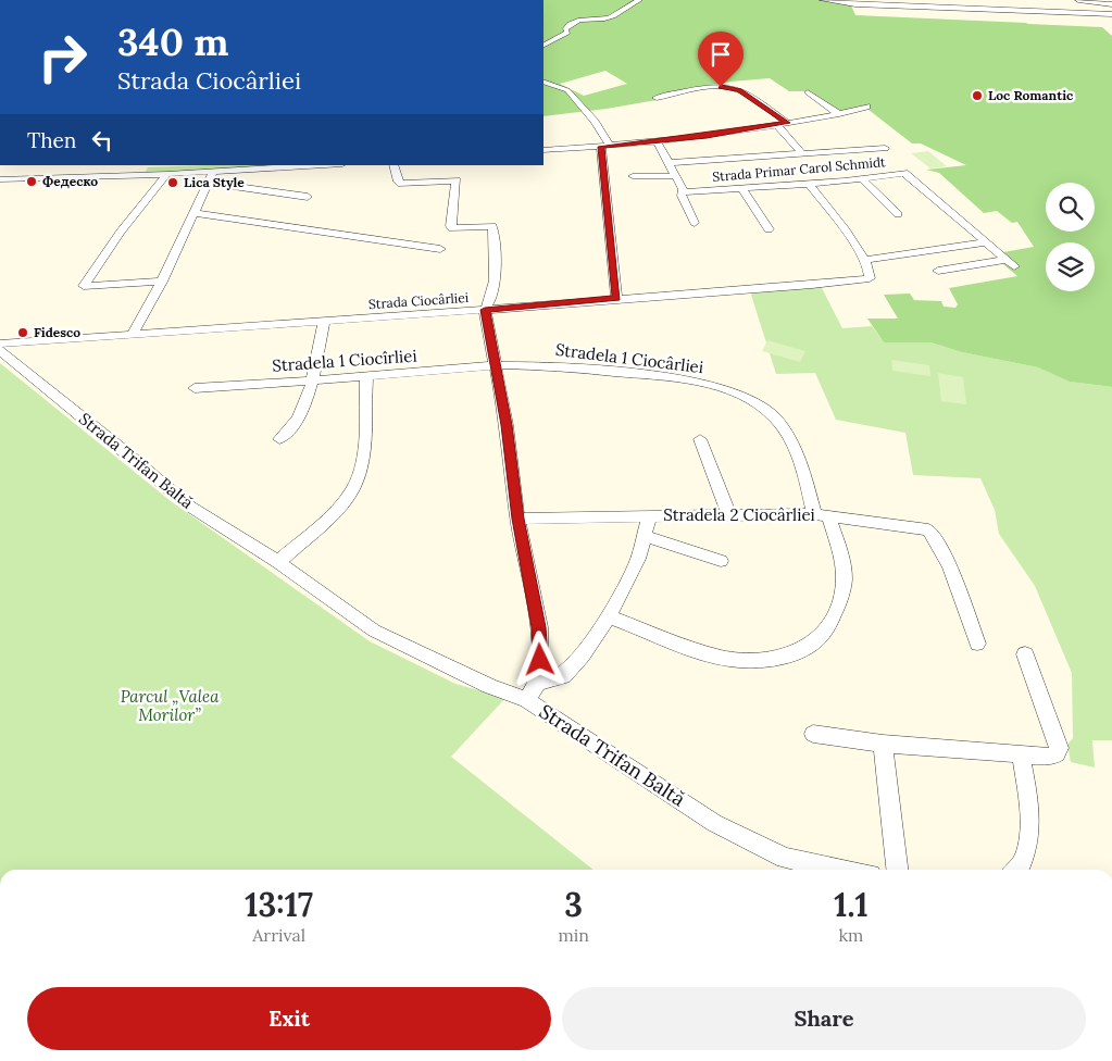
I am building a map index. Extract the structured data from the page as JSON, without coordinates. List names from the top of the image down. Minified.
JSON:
{"streets":{"street":["Strada Primar Carol Schmidt","Strada Ciocârliei","Stradela 1 Ciocârliei","Stradela 1 Ciocîrliei","Strada Trifan Baltă","Stradela 2 Ciocârliei"]},"crossings":[["Stradela 1 Ciocârliei","Stradela 1 Ciocîrliei"],["Stradela 1 Ciocârliei","Stradela 2 Ciocârliei"]],"parks":["Parcul „Valea Morilor”"],"places":["Loc Romantic","Федеско","Lica Style","Fidesco"],"page":{"turn":["340 m","Strada Ciocârliei"],"then":"Then","eta":["13:17","Arrival","3","min","1.1","km"],"buttons":["Exit","Share"]}}
